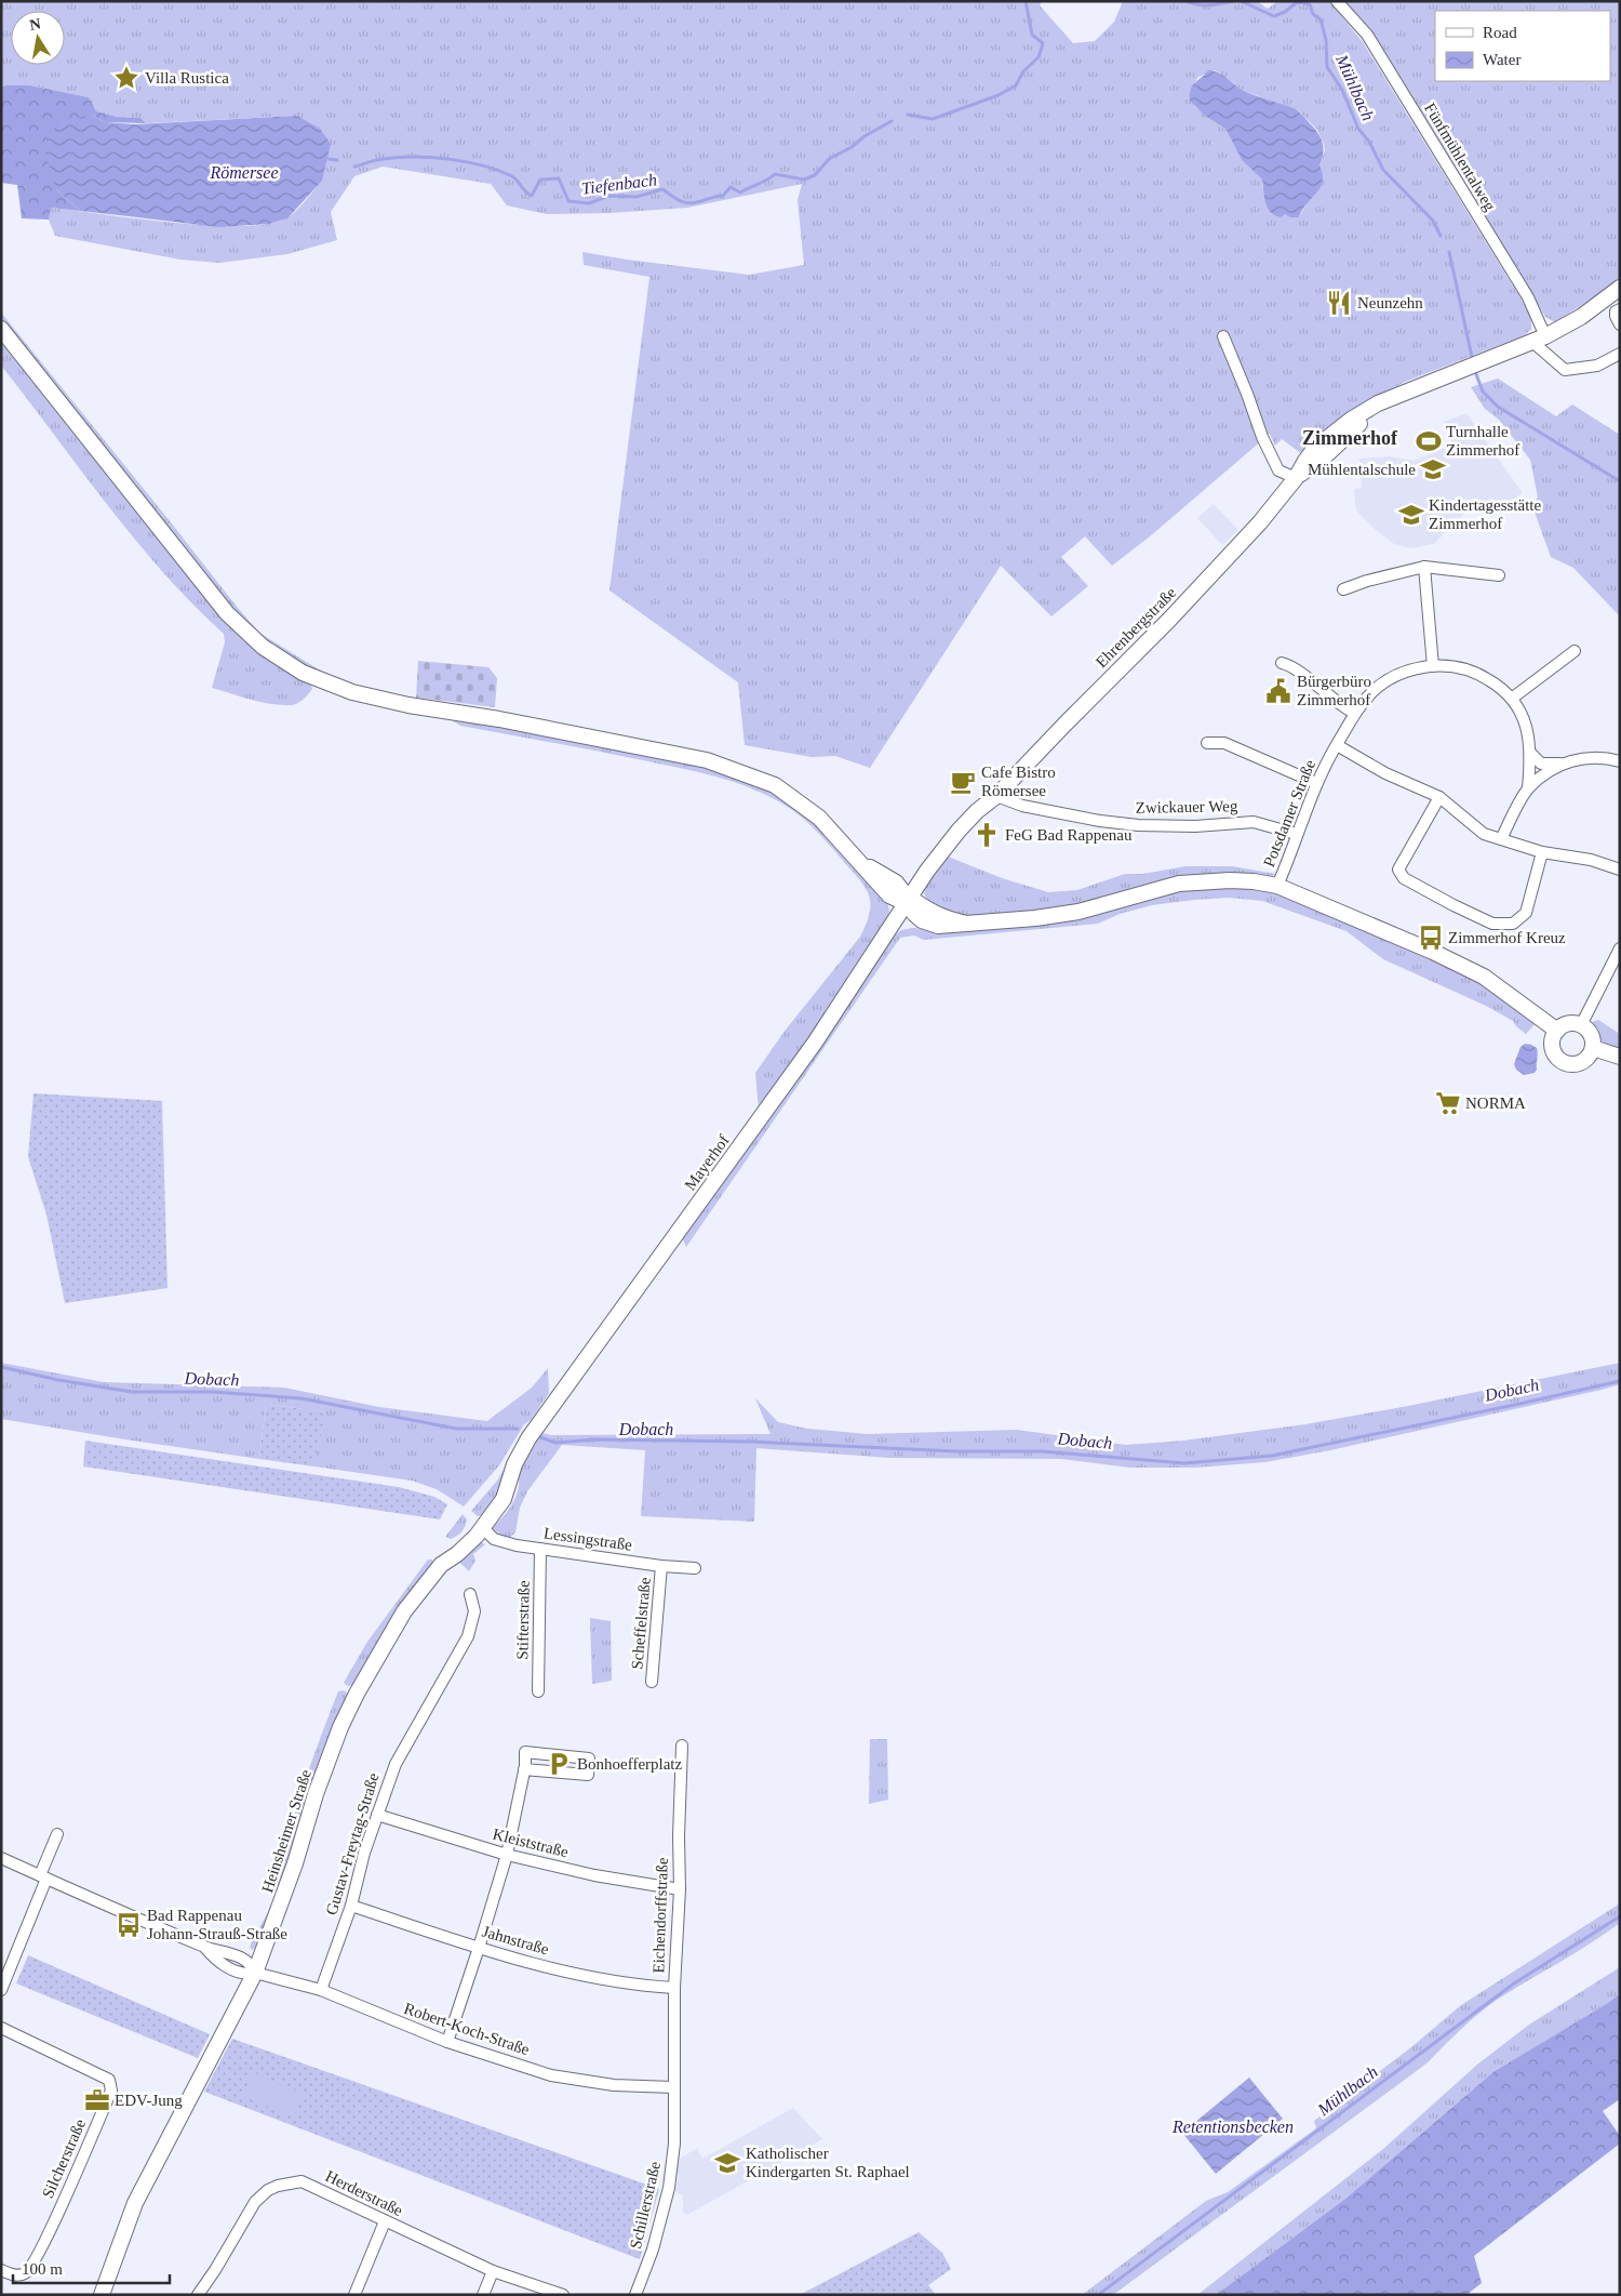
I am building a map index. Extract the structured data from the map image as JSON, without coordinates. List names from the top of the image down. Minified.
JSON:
{"streets":{"street":["Fünfmühlentalweg","Ehrenbergstraße","Zwickauer Weg","Potsdamer Straße","Mayerhof","Lessingstraße","Stifterstraße","Scheffelstraße","Heinsheimer Straße","Kleiststraße","Gustav-Freytag-Straße","Eichendorffstraße","Jahnstraße","Robert-Koch-Straße","Silcherstraße","Herderstraße","Schillerstraße"]},"crossings":[["Fünfmühlentalweg","Ehrenbergstraße"],["Ehrenbergstraße","Zwickauer Weg"],["Ehrenbergstraße","Mayerhof"],["Zwickauer Weg","Potsdamer Straße"],["Mayerhof","Heinsheimer Straße"],["Lessingstraße","Stifterstraße"],["Lessingstraße","Scheffelstraße"],["Lessingstraße","Heinsheimer Straße"],["Heinsheimer Straße","Robert-Koch-Straße"],["Kleiststraße","Gustav-Freytag-Straße"],["Kleiststraße","Eichendorffstraße"],["Gustav-Freytag-Straße","Jahnstraße"],["Gustav-Freytag-Straße","Robert-Koch-Straße"],["Eichendorffstraße","Jahnstraße"],["Eichendorffstraße","Robert-Koch-Straße"],["Eichendorffstraße","Schillerstraße"],["Robert-Koch-Straße","Schillerstraße"]],"districts":["Zimmerhof"],"water":["Mühlbach","Römersee","Tiefenbach","Dobach","Retentionsbecken"],"places":{"place":["Villa Rustica"],"restaurant":["Neunzehn"],"sports":["Turnhalle Zimmerhof"],"school or university":["Mühlentalschule","Kindertagesstätte Zimmerhof","Katholischer Kindergarten St. Raphael"],"public building":["Bürgerbüro Zimmerhof"],"cafe":["Cafe Bistro Römersee"],"church":["FeG Bad Rappenau"],"bus stop":["Zimmerhof Kreuz","Bad Rappenau Johann-Strauß-Straße"],"supermarket":["NORMA"],"parking":["Bonhoefferplatz"],"office":["EDV-Jung"]},"legend":["Road","Water"],"scale_bar":"100 m","north":"top"}
